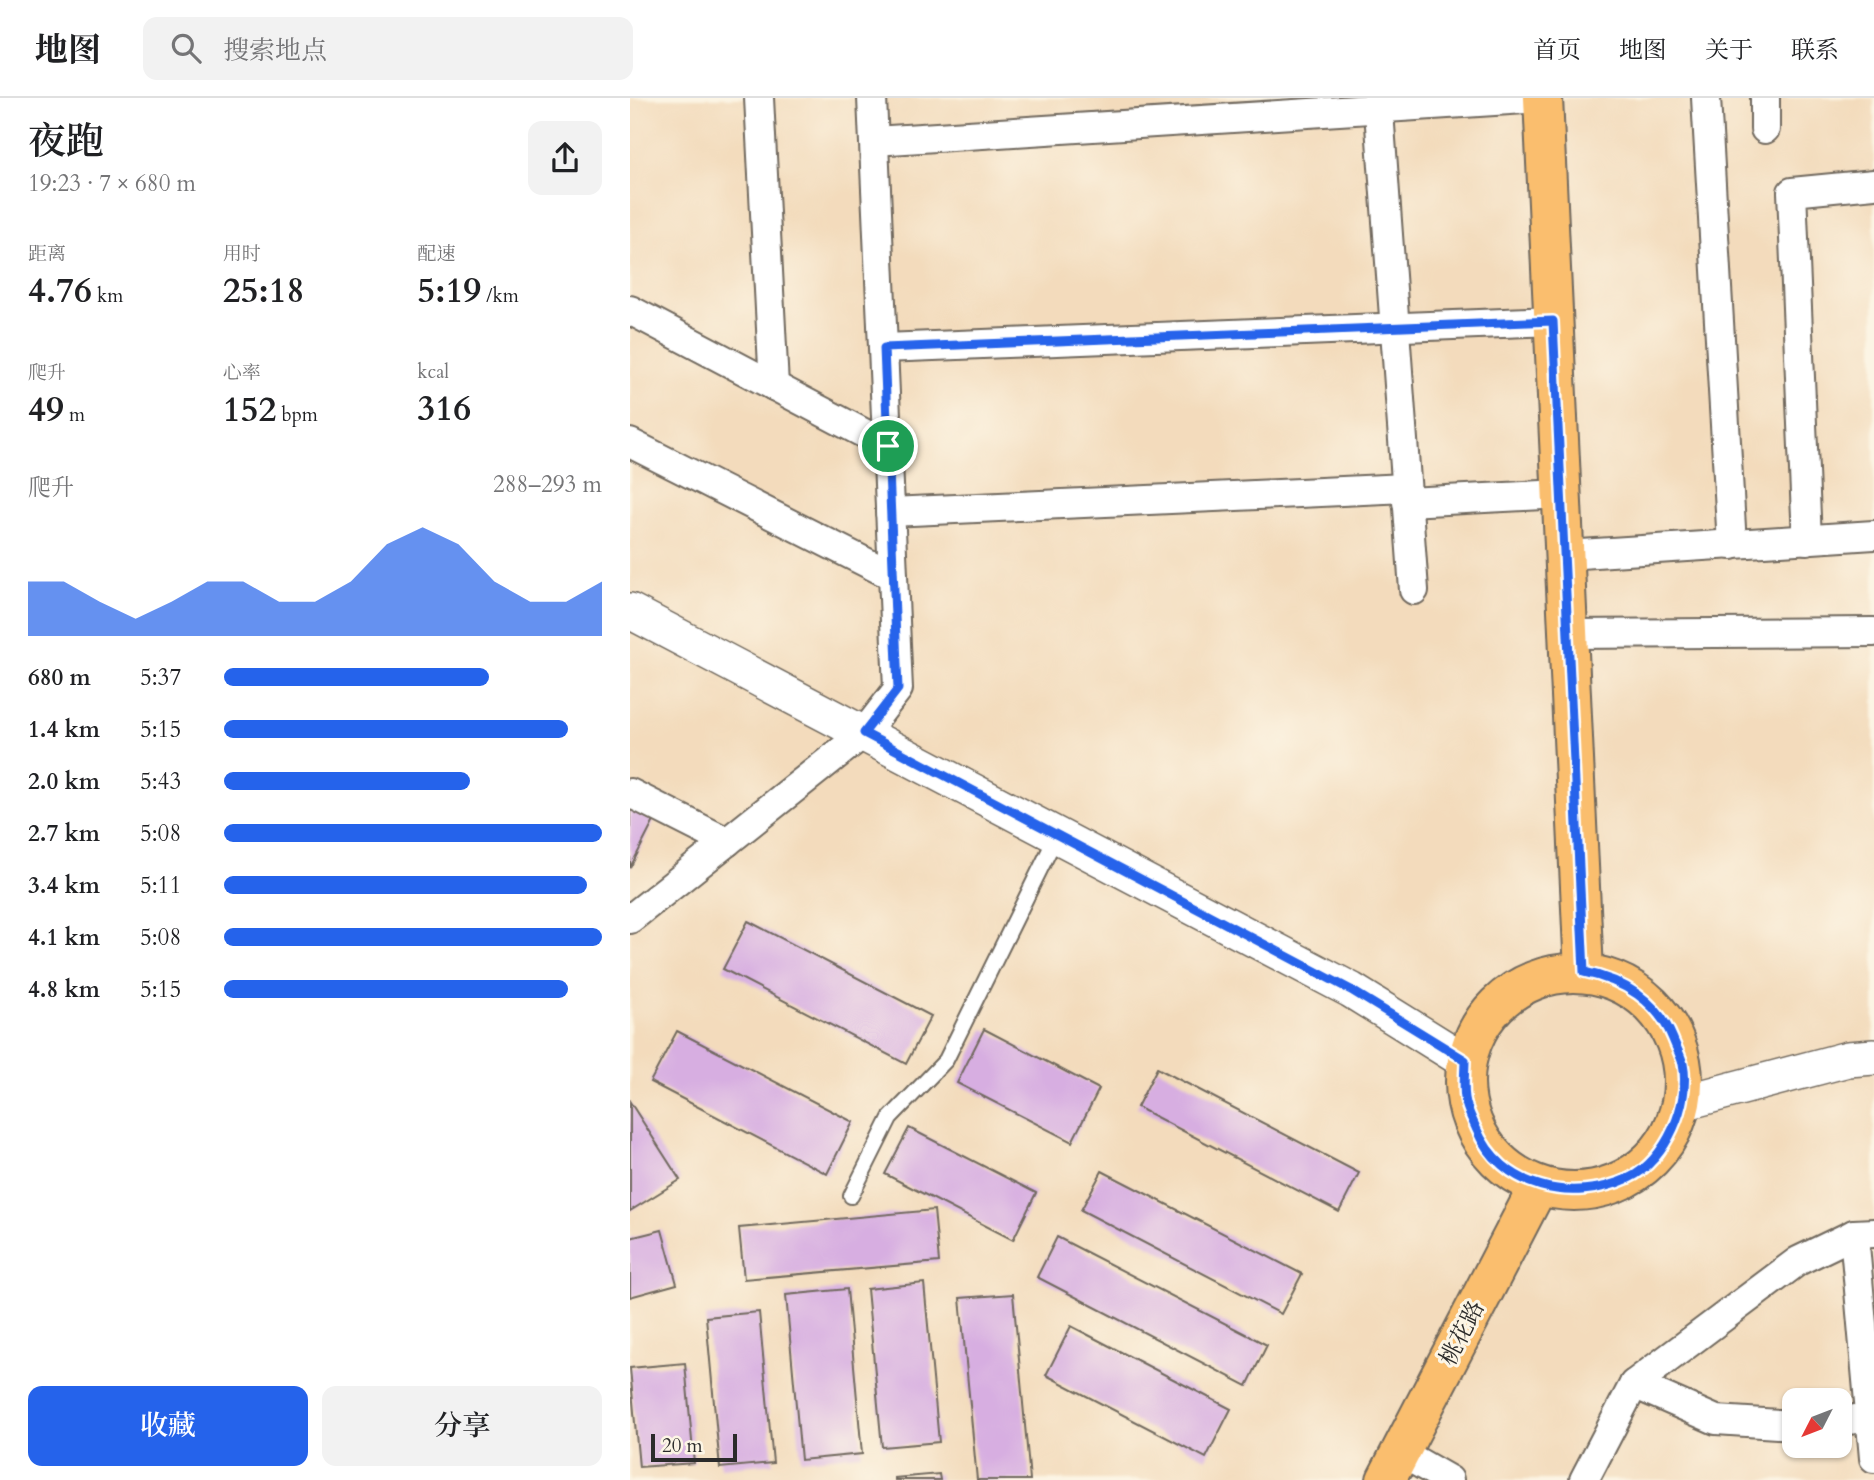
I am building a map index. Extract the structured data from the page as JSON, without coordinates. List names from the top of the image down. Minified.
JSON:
{"streets":{"main road":["桃花路"]},"scale_bar":"20 m","north":"bottom left","page":{"header":"地图","search":"搜索地点","nav":["首页","地图","关于","联系"],"heading":["夜跑","19:23 · 7 × 680 m"],"stats":[["距离","4.76 km"],["用时","25:18"],["配速","5:19 /km"],["爬升","49 m"],["心率","152 bpm"],["kcal","316"]],"chart":["爬升","288–293 m"],"list":[{"name":"680 m","note":"5:37"},{"name":"1.4 km","note":"5:15"},{"name":"2.0 km","note":"5:43"},{"name":"2.7 km","note":"5:08"},{"name":"3.4 km","note":"5:11"},{"name":"4.1 km","note":"5:08"},{"name":"4.8 km","note":"5:15"}],"buttons":["收藏","分享"],"scale":"20 m"}}
